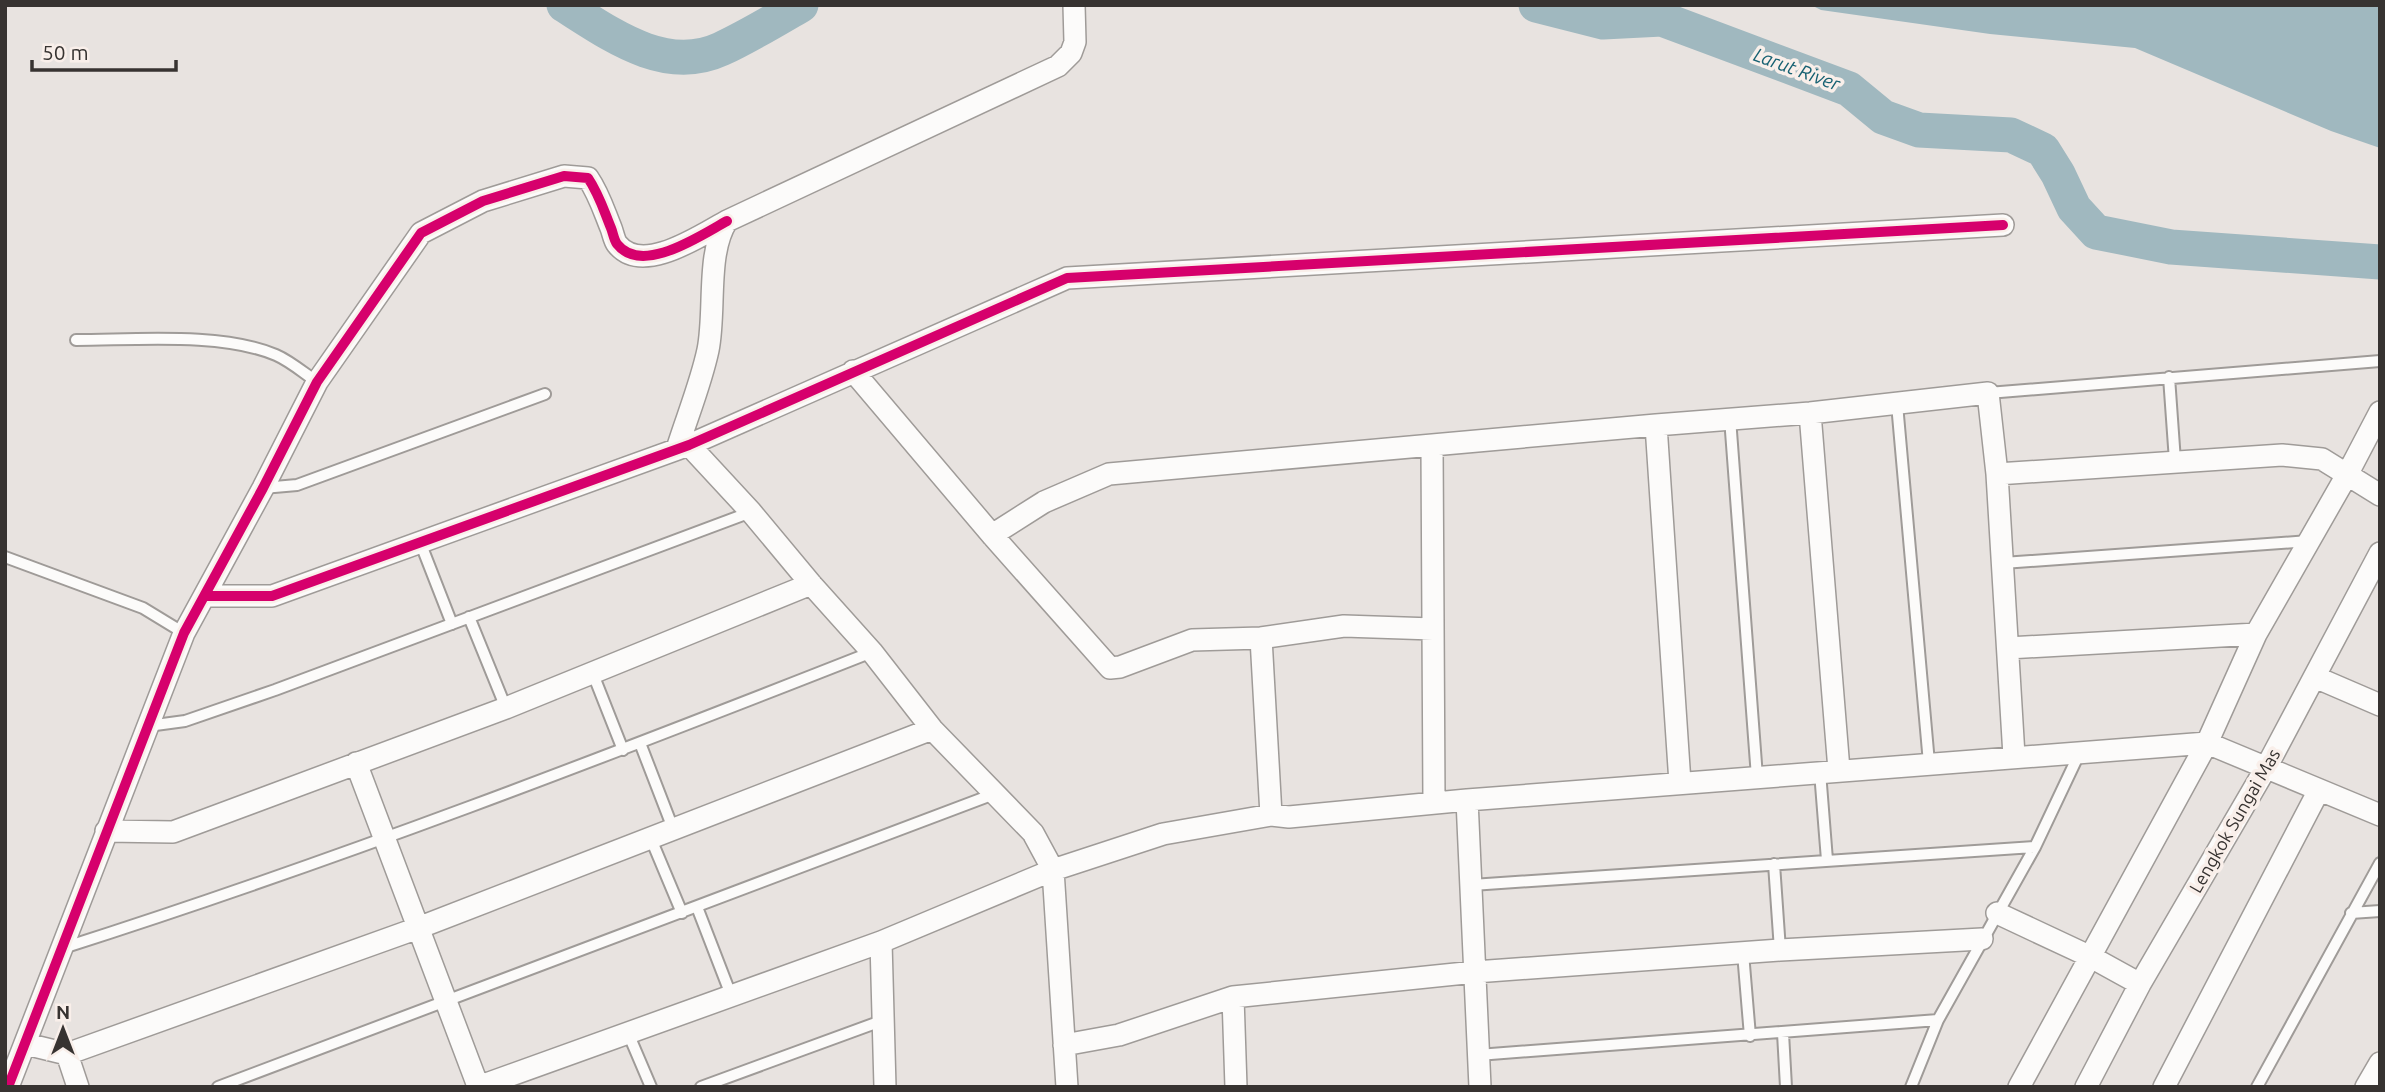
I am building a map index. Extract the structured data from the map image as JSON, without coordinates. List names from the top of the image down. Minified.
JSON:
{"streets":{"street":["Lengkok Sungai Mas"]},"water":["Larut River"],"scale_bar":"50 m","north":"top"}
